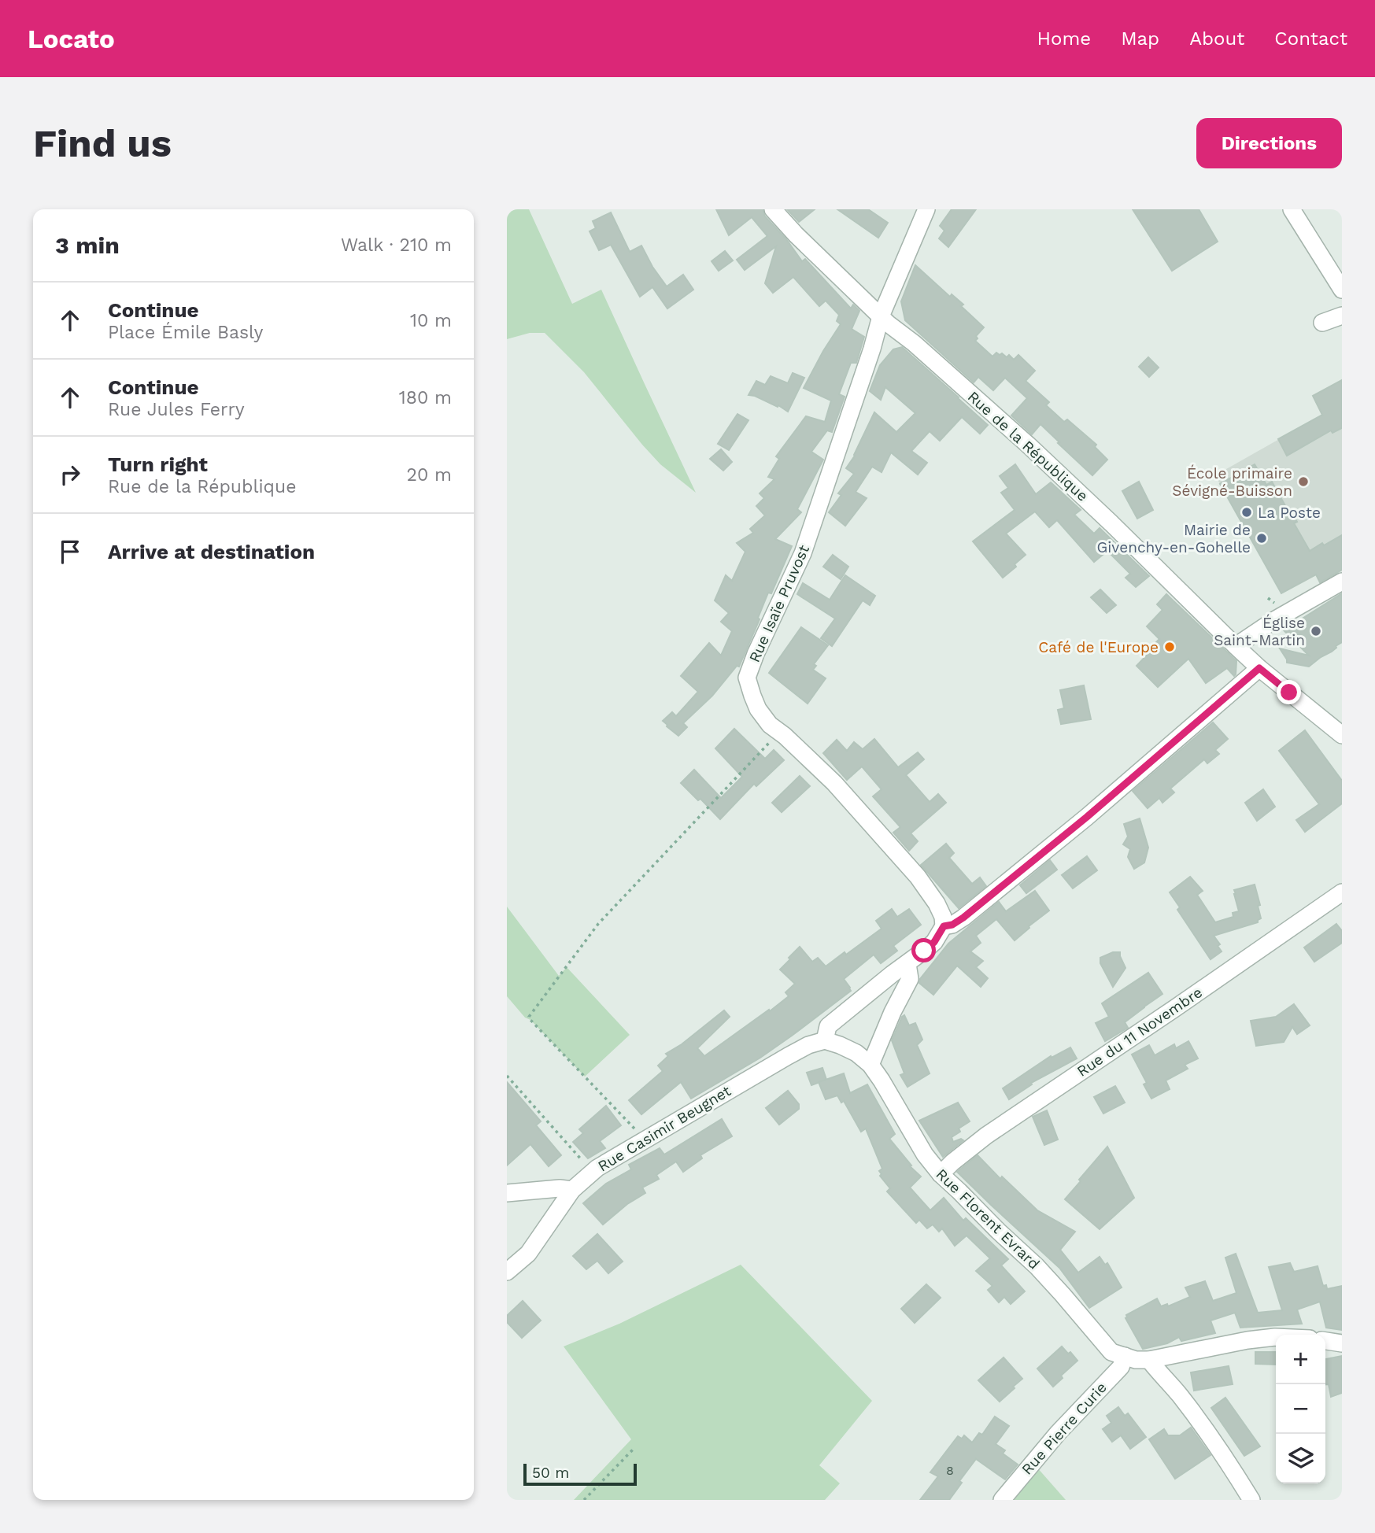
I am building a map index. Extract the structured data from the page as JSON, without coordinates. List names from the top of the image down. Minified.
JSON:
{"streets":{"street":["Rue de la République","Rue Isaïe Pruvost","Rue du 11 Novembre","Rue Casimir Beugnet","Rue Florent Evrard","Rue Pierre Curie"]},"crossings":[["Rue de la République","Rue Isaïe Pruvost"],["Rue du 11 Novembre","Rue Florent Evrard"],["Rue Casimir Beugnet","Rue Florent Evrard"],["Rue Florent Evrard","Rue Pierre Curie"]],"places":["École primaire Sévigné-Buisson","La Poste","Mairie de Givenchy-en-Gohelle","Église Saint-Martin","Café de l'Europe"],"house_numbers":["8"],"scale_bar":"50 m","page":{"header":"Locato","nav":["Home","Map","About","Contact"],"buttons":"Directions","title":"Find us","heading":["3 min","Walk · 210 m"],"list":[["Continue","Place Émile Basly","10 m"],["Continue","Rue Jules Ferry","180 m"],["Turn right","Rue de la République","20 m"],"Arrive at destination"],"map_buttons":["+","−"],"scale":"50 m"}}
